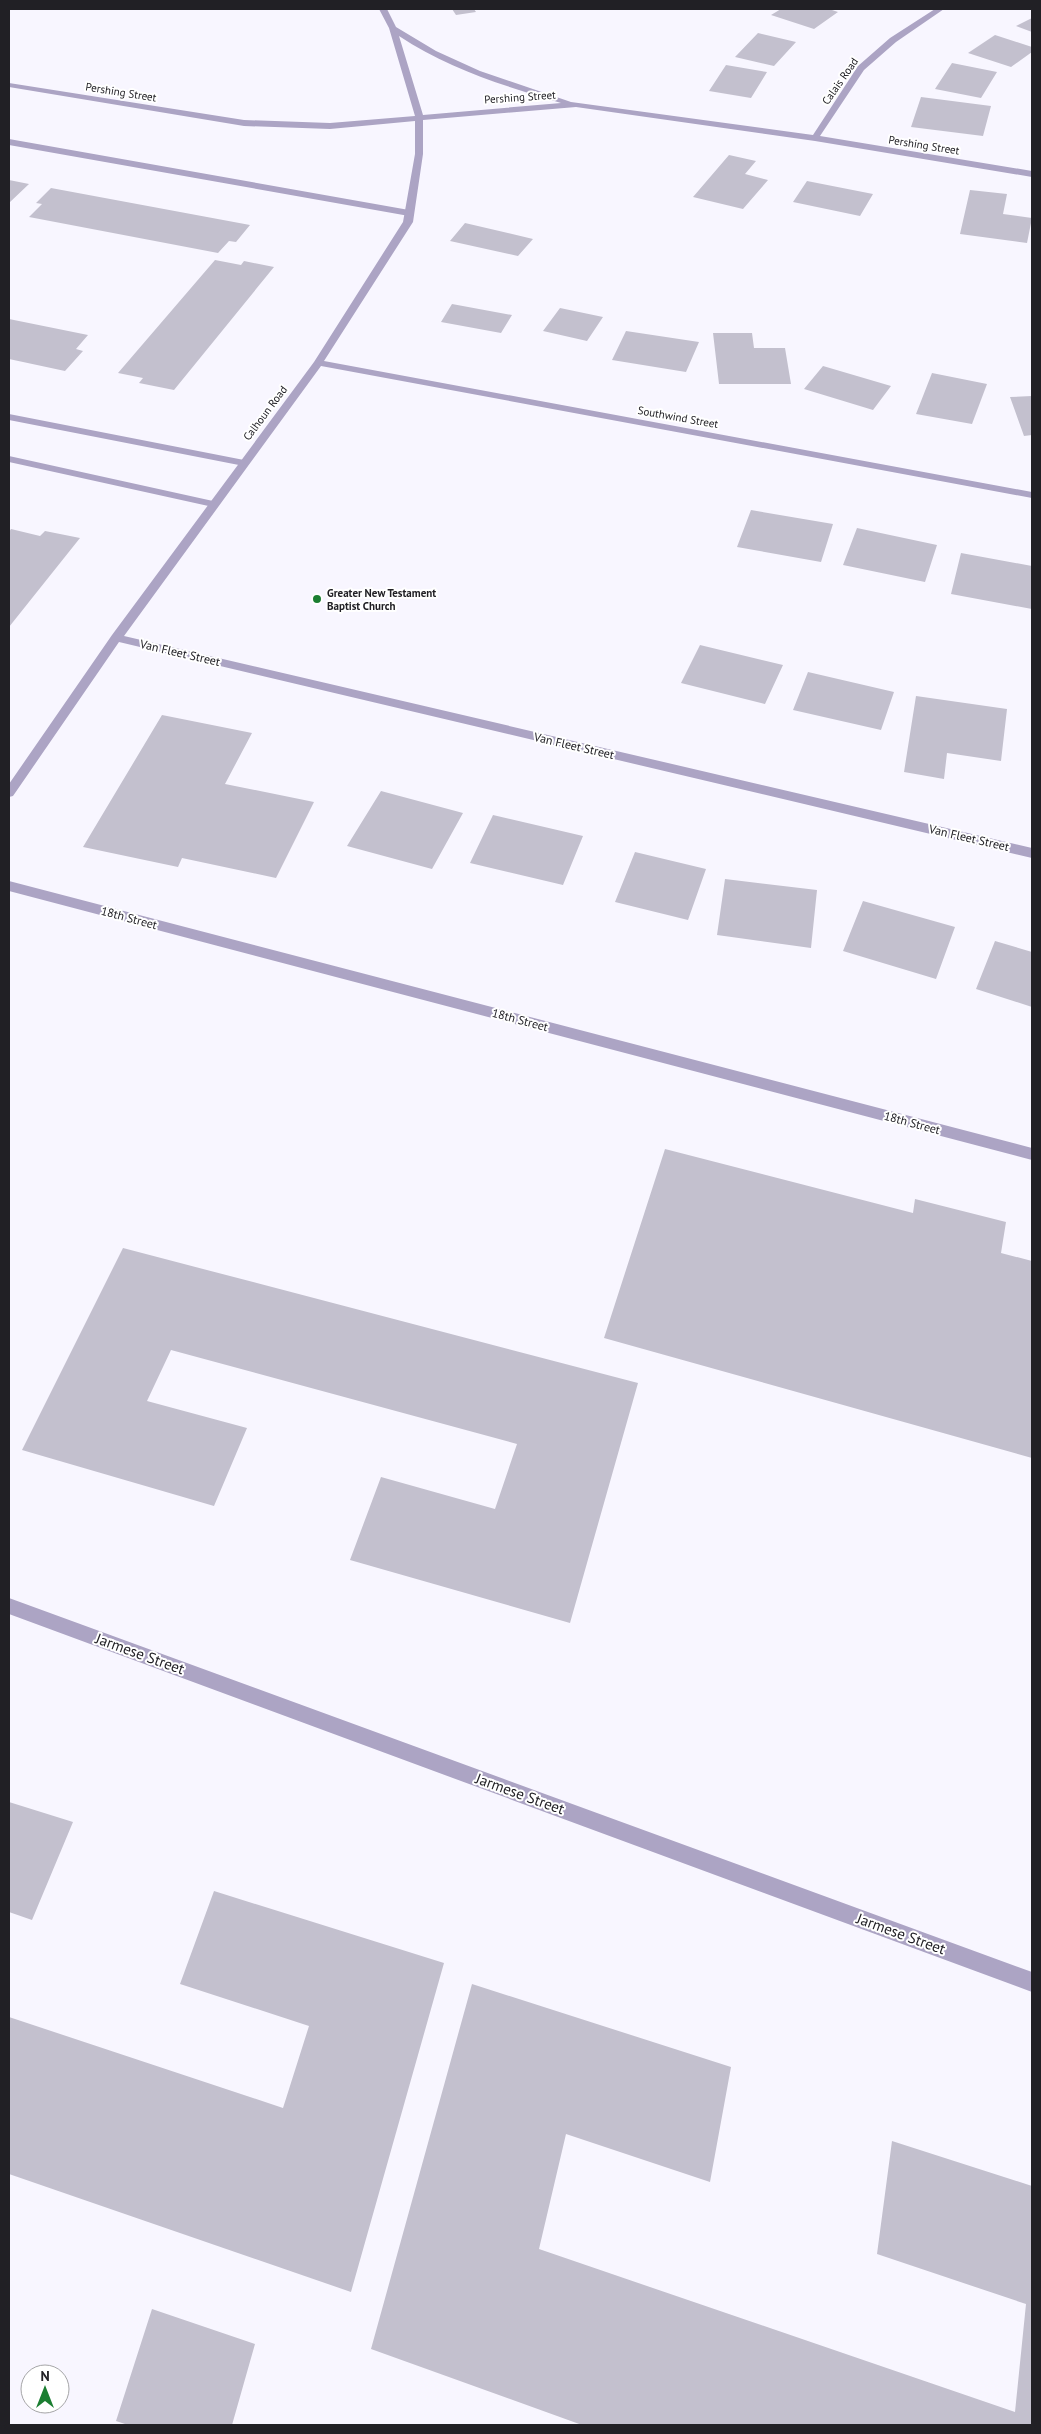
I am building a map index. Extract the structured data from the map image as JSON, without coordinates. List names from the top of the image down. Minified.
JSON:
{"streets":{"street":["Calais Road","Pershing Street","Calhoun Road","Southwind Street","Van Fleet Street","18th Street","Jarmese Street"]},"crossings":[["Calais Road","Pershing Street"],["Pershing Street","Calhoun Road"],["Calhoun Road","Southwind Street"],["Calhoun Road","Van Fleet Street"]],"places":["Greater New Testament Baptist Church"],"north":"top"}
